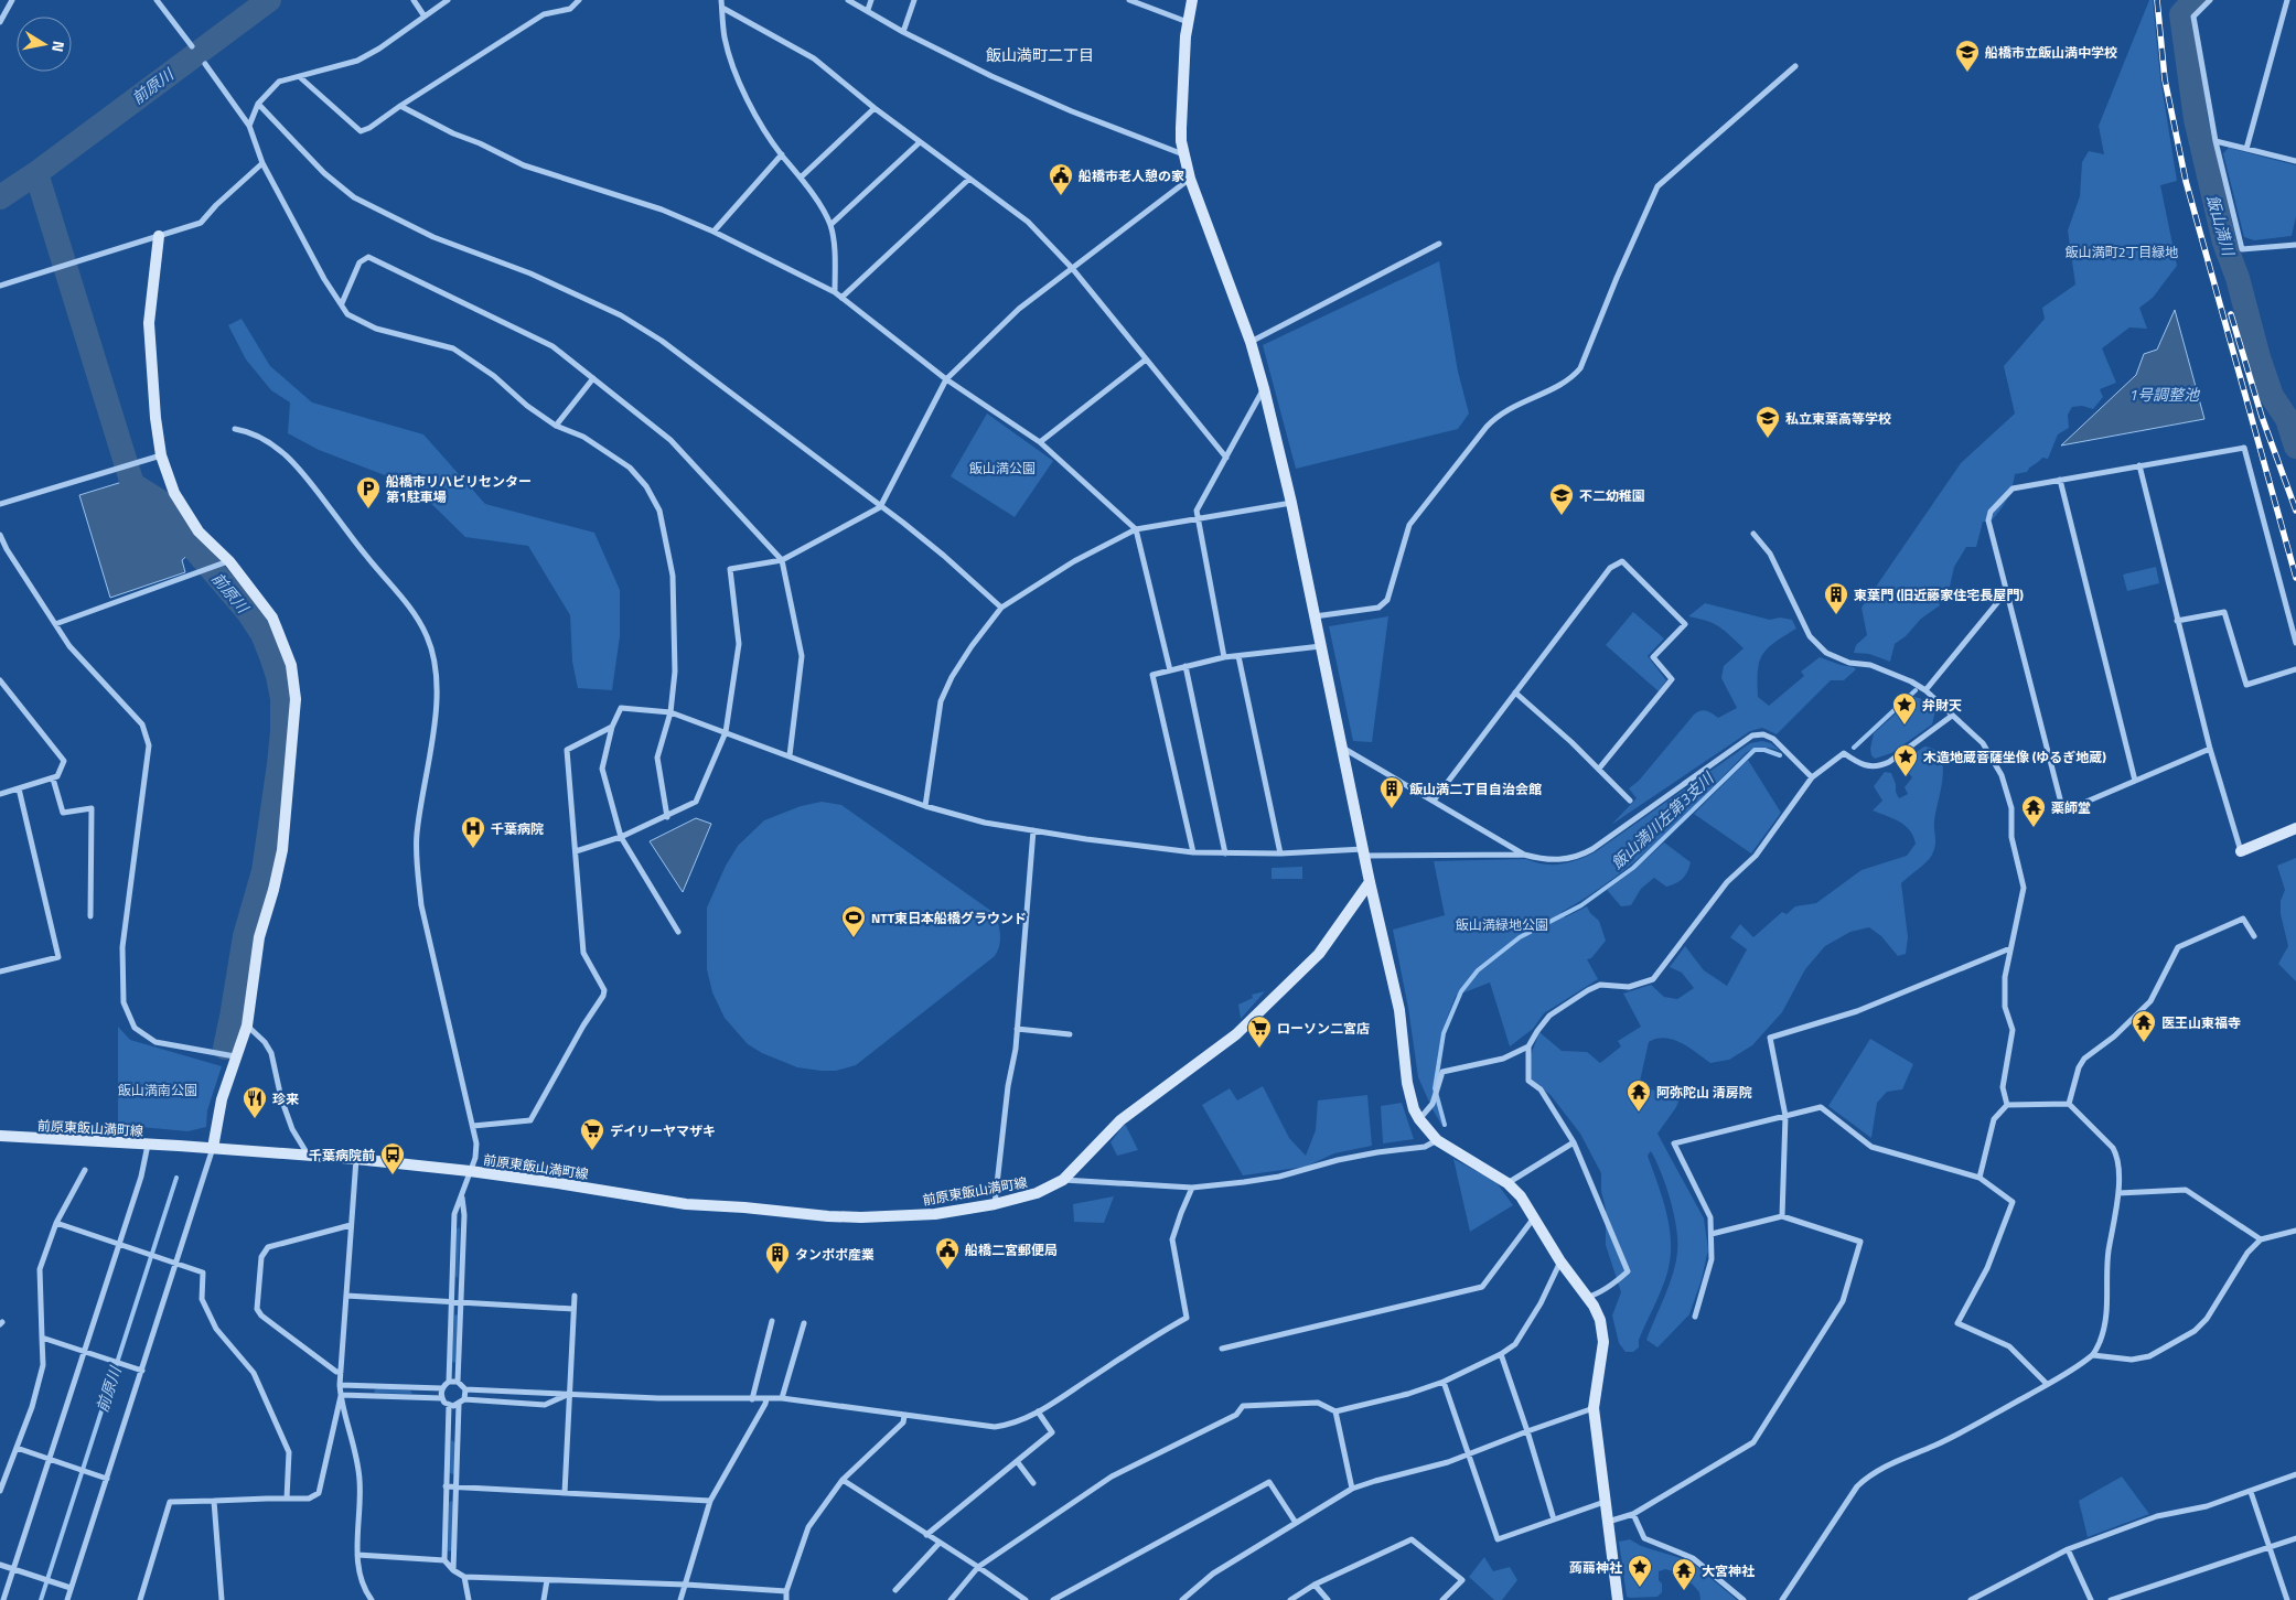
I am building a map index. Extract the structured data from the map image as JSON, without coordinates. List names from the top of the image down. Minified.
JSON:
{"streets":{"street":["前原東飯山満町線"]},"districts":["飯山満町二丁目"],"water":["前原川","飯山満川","1号調整池","飯山満川左第3支川"],"parks":["飯山満町2丁目緑地","飯山満公園","飯山満緑地公園","飯山満南公園"],"places":{"school or university":["船橋市立飯山満中学校","私立東葉高等学校","不二幼稚園"],"public building":["船橋市老人憩の家","船橋二宮郵便局"],"parking":["船橋市リハビリセンター 第1駐車場"],"building":["東葉門 (旧近藤家住宅長屋門)","飯山満二丁目自治会館","タンポポ産業"],"place":["弁財天","木造地蔵菩薩坐像 (ゆるぎ地蔵)","蒟蒻神社"],"temple":["薬師堂","医王山東福寺","阿弥陀山 清房院","大宮神社"],"hospital":["千葉病院"],"sports":["NTT東日本船橋グラウンド"],"supermarket":["ローソン二宮店","デイリーヤマザキ"],"restaurant":["珍来"],"bus stop":["千葉病院前"]},"north":"right"}
